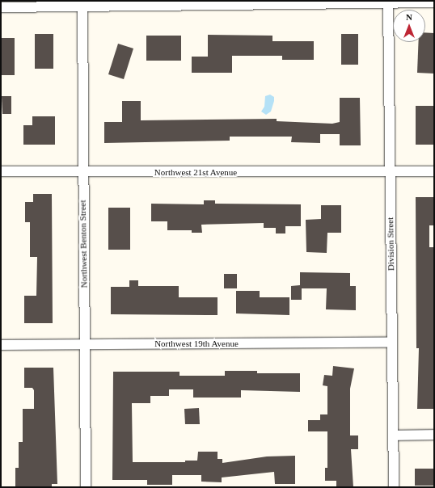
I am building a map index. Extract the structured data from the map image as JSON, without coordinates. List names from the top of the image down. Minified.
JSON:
{"streets":{"street":["Northwest 21st Avenue","Northwest Benton Street","Division Street","Northwest 19th Avenue"]},"crossings":[["Northwest 21st Avenue","Northwest Benton Street"],["Northwest 21st Avenue","Division Street"],["Northwest Benton Street","Northwest 19th Avenue"],["Division Street","Northwest 19th Avenue"]],"north":"top"}
